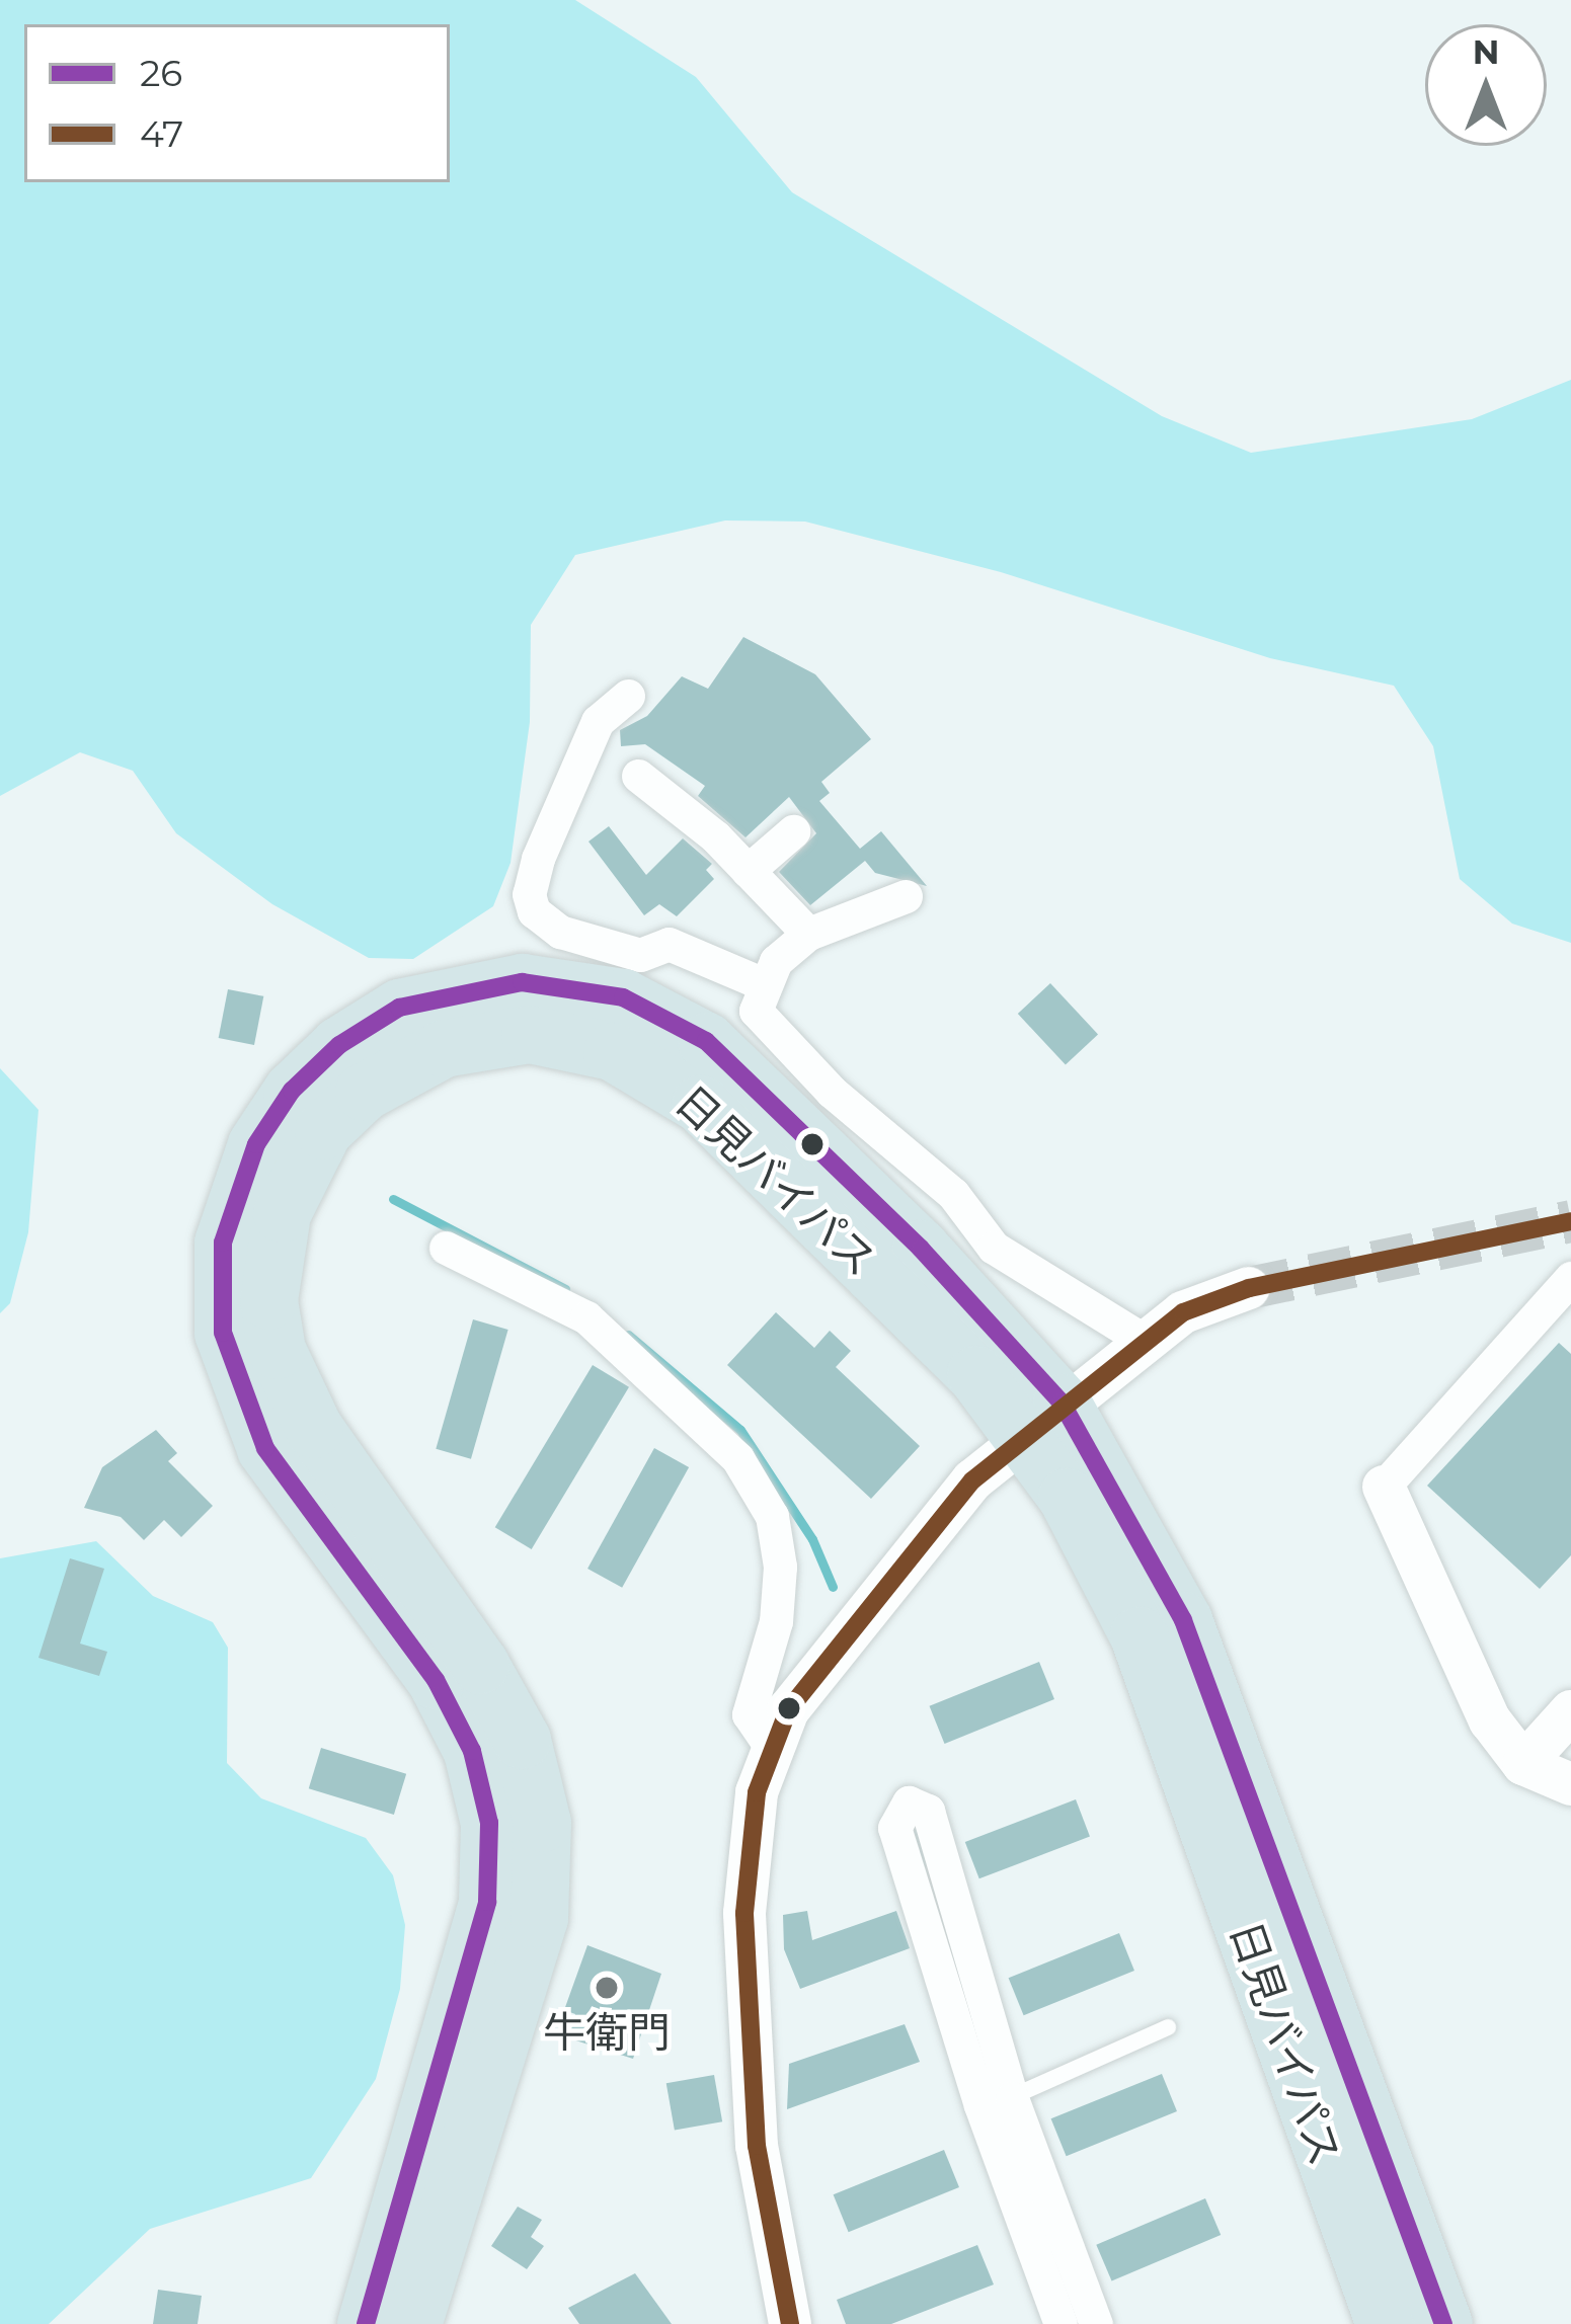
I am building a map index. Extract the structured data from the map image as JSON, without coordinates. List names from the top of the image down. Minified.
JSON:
{"streets":{"highway":["日見バイパス"]},"places":["牛衛門"],"lines":["transit line 26","transit line 47"],"legend":["26","47"],"north":"top"}
